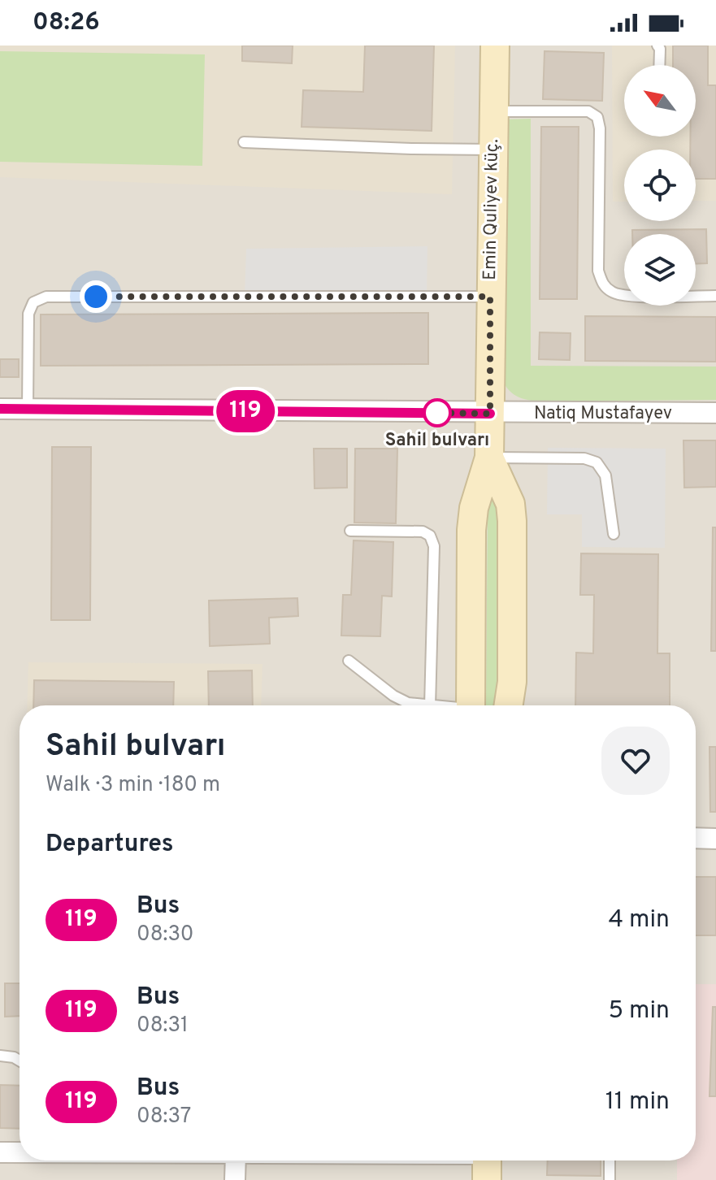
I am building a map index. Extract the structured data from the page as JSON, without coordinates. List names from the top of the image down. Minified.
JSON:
{"streets":{"street":["Emin Quliyev küç.","Natiq Mustafayev"]},"crossings":[["Emin Quliyev küç.","Natiq Mustafayev"]],"places":["Sahil bulvarı"],"lines":["bus line 119"],"north":"top left","page":{"status":"08:26","on_map":"119","heading":[["Sahil bulvarı","Walk · 3 min · 180 m"],"Departures"],"list":[{"mark":"119","name":"Bus","note":"08:30","value":"4 min"},{"mark":"119","name":"Bus","note":"08:31","value":"5 min"},{"mark":"119","name":"Bus","note":"08:37","value":"11 min"}]}}
